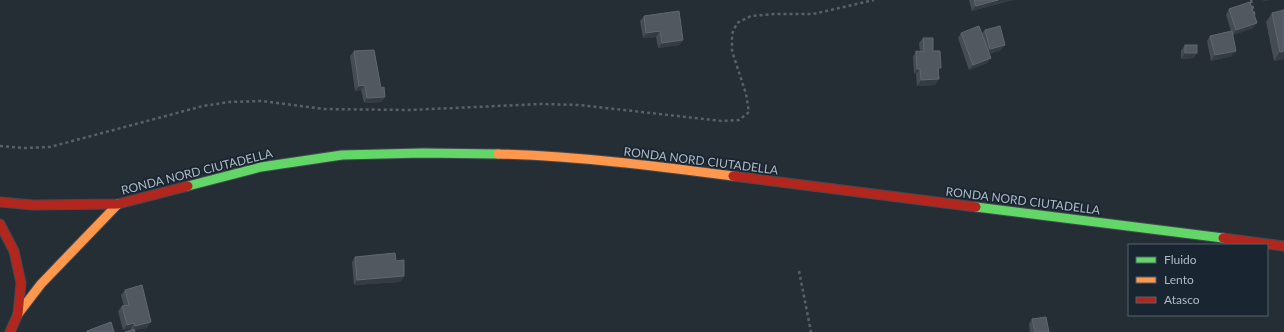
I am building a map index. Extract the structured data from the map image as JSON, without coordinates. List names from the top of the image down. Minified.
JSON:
{"streets":{"main road":["RONDA NORD CIUTADELLA"]},"legend":["Fluido","Lento","Atasco"]}
